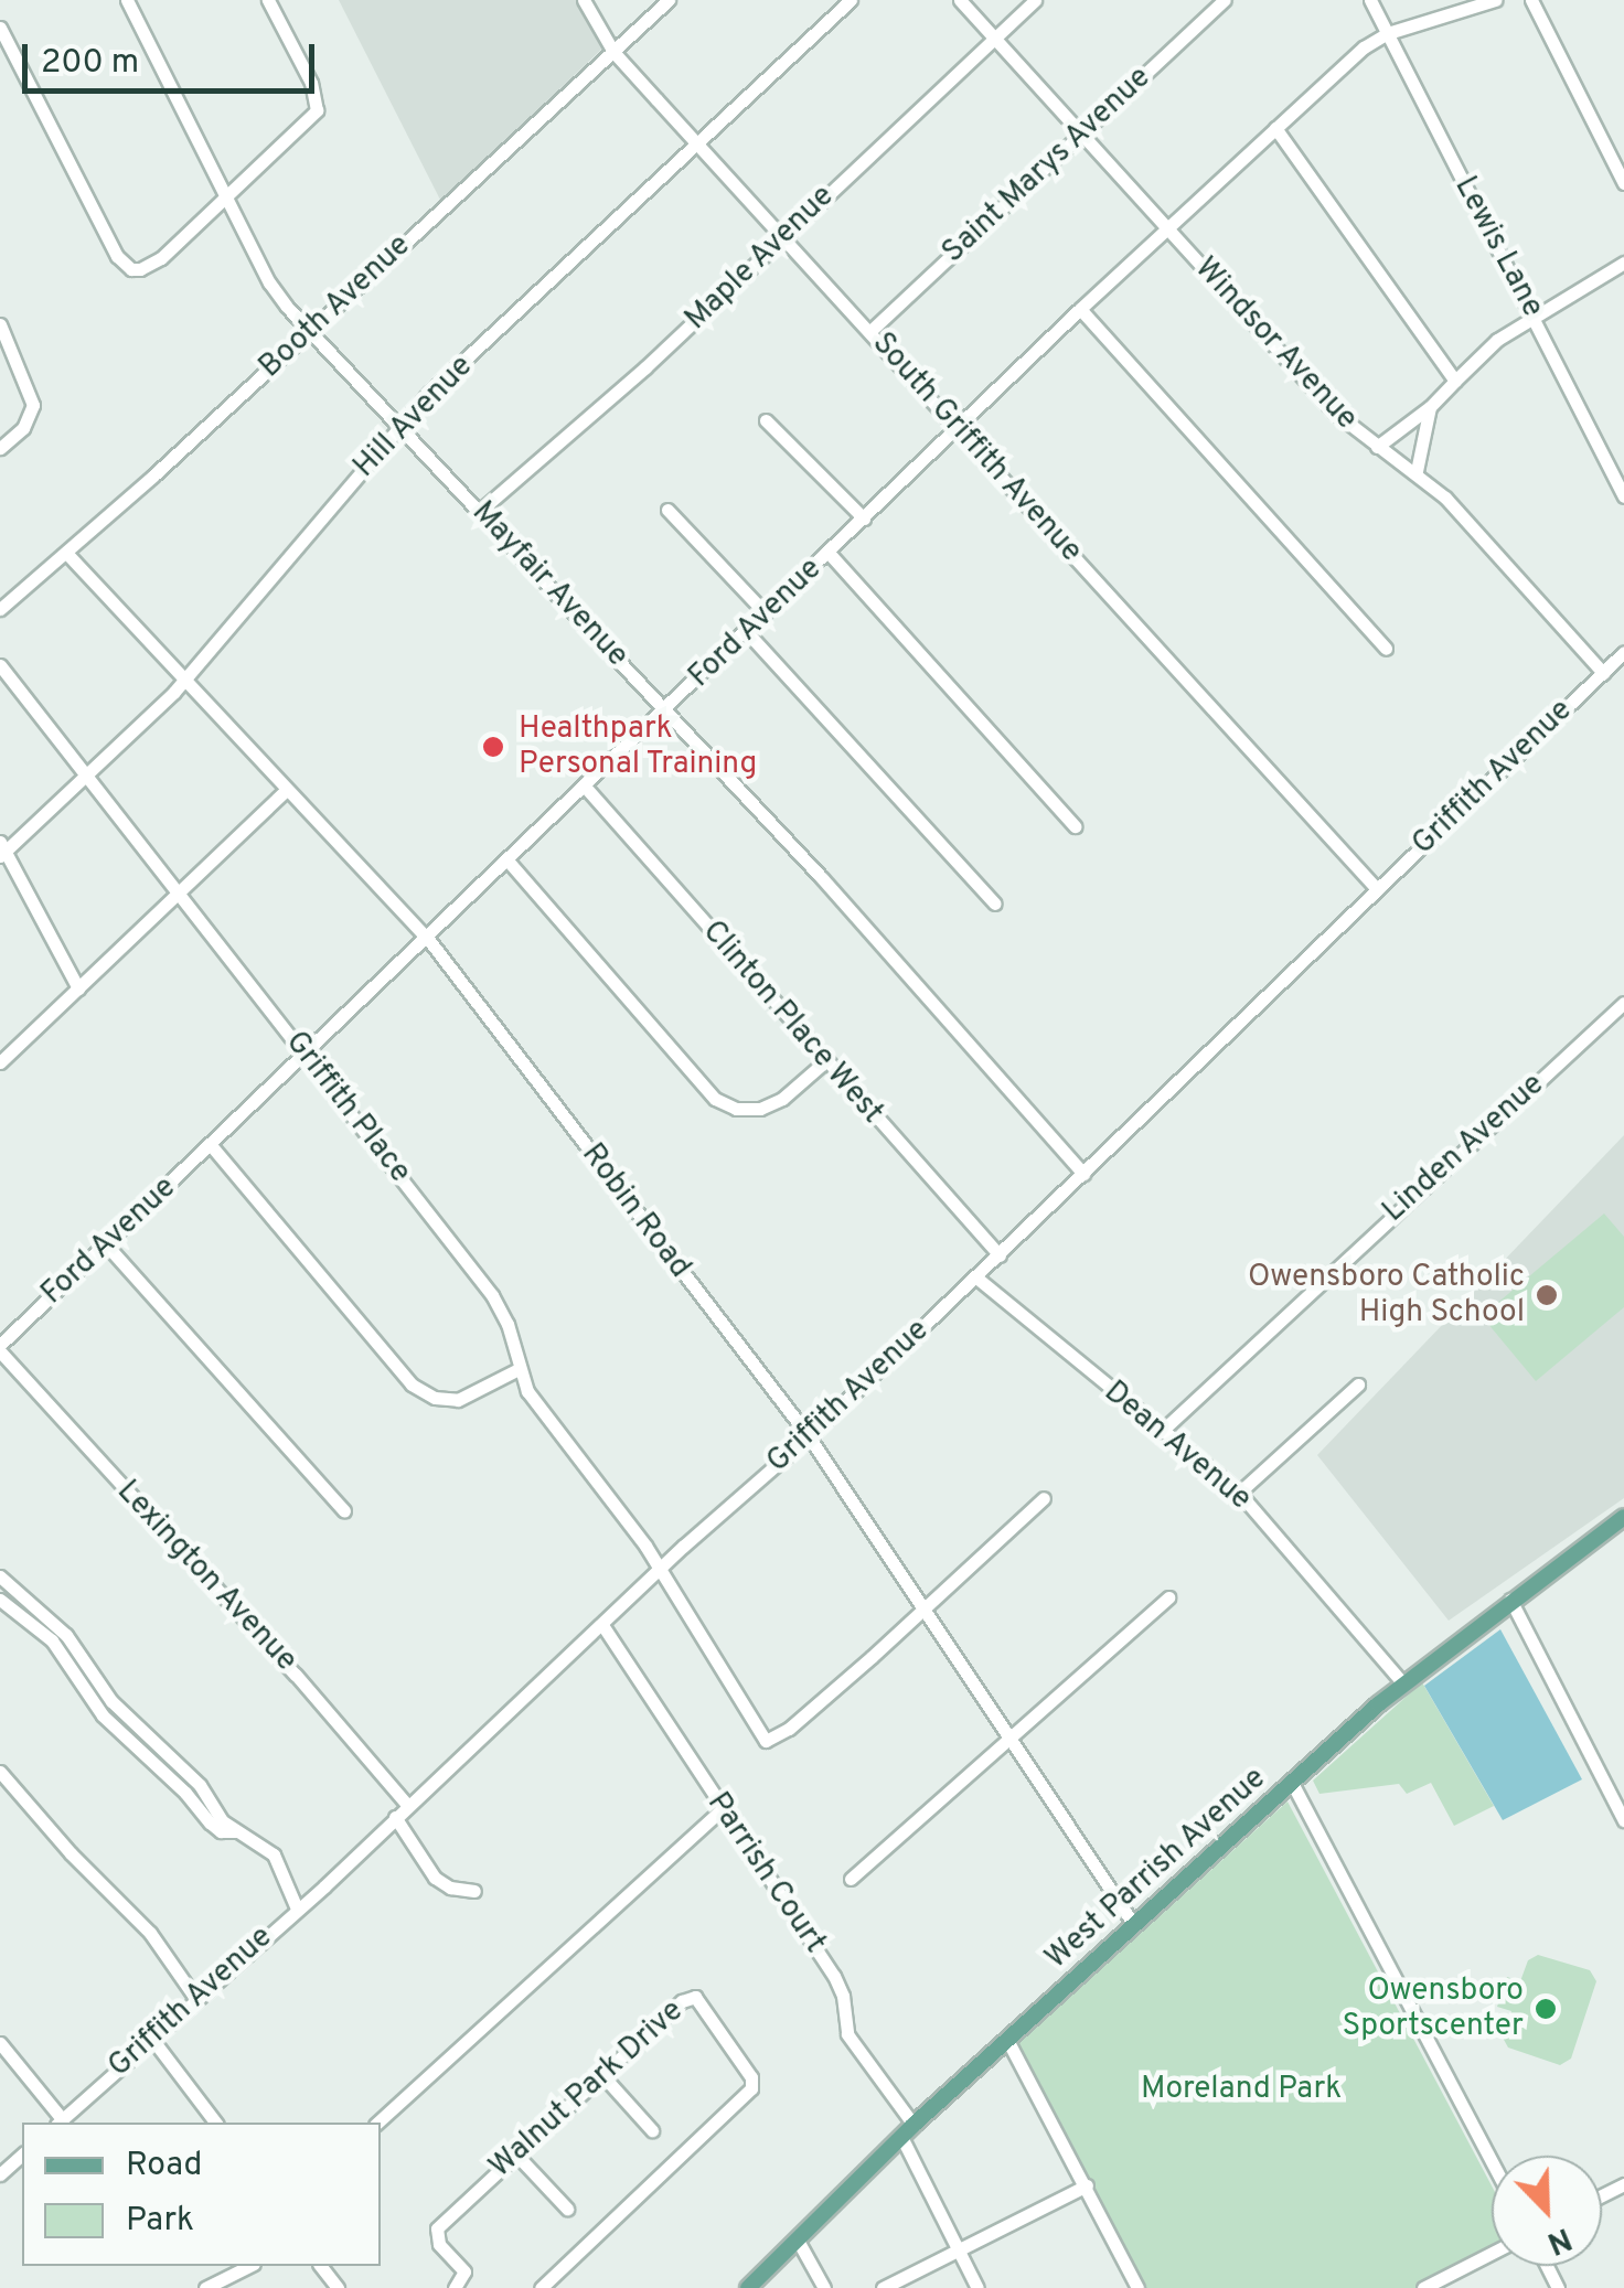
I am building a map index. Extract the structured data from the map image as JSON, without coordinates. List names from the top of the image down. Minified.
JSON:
{"streets":{"main road":["West Parrish Avenue"],"street":["Saint Marys Avenue","Lewis Lane","Maple Avenue","Booth Avenue","Windsor Avenue","Hill Avenue","South Griffith Avenue","Mayfair Avenue","Ford Avenue","Griffith Avenue","Clinton Place West","Griffith Place","Linden Avenue","Robin Road","Dean Avenue","Lexington Avenue","Parrish Court","Walnut Park Drive"]},"crossings":[["Saint Marys Avenue","Windsor Avenue"],["Saint Marys Avenue","South Griffith Avenue"],["Lewis Lane","Ford Avenue"],["Maple Avenue","Windsor Avenue"],["Maple Avenue","South Griffith Avenue"],["Maple Avenue","Mayfair Avenue"],["Booth Avenue","South Griffith Avenue"],["Booth Avenue","Mayfair Avenue"],["Booth Avenue","Robin Road"],["Windsor Avenue","Ford Avenue"],["Windsor Avenue","Griffith Avenue"],["Hill Avenue","South Griffith Avenue"],["Hill Avenue","Mayfair Avenue"],["Hill Avenue","Griffith Place"],["Hill Avenue","Robin Road"],["South Griffith Avenue","Ford Avenue"],["South Griffith Avenue","Griffith Avenue"],["Mayfair Avenue","Ford Avenue"],["Mayfair Avenue","Griffith Avenue"],["Ford Avenue","Clinton Place West"],["Ford Avenue","Griffith Place"],["Ford Avenue","Robin Road"],["Ford Avenue","Lexington Avenue"],["Griffith Avenue","Clinton Place West"],["Griffith Avenue","Griffith Place"],["Griffith Avenue","Robin Road"],["Griffith Avenue","Dean Avenue"],["Griffith Avenue","Lexington Avenue"],["Griffith Avenue","Parrish Court"],["Griffith Place","Robin Road"],["Linden Avenue","Dean Avenue"],["Robin Road","West Parrish Avenue"],["Dean Avenue","West Parrish Avenue"],["West Parrish Avenue","Parrish Court"]],"parks":["Moreland Park"],"places":["Healthpark Personal Training","Owensboro Catholic High School","Owensboro Sportscenter"],"legend":["Road","Park"],"scale_bar":"200 m","north":"bottom right"}
